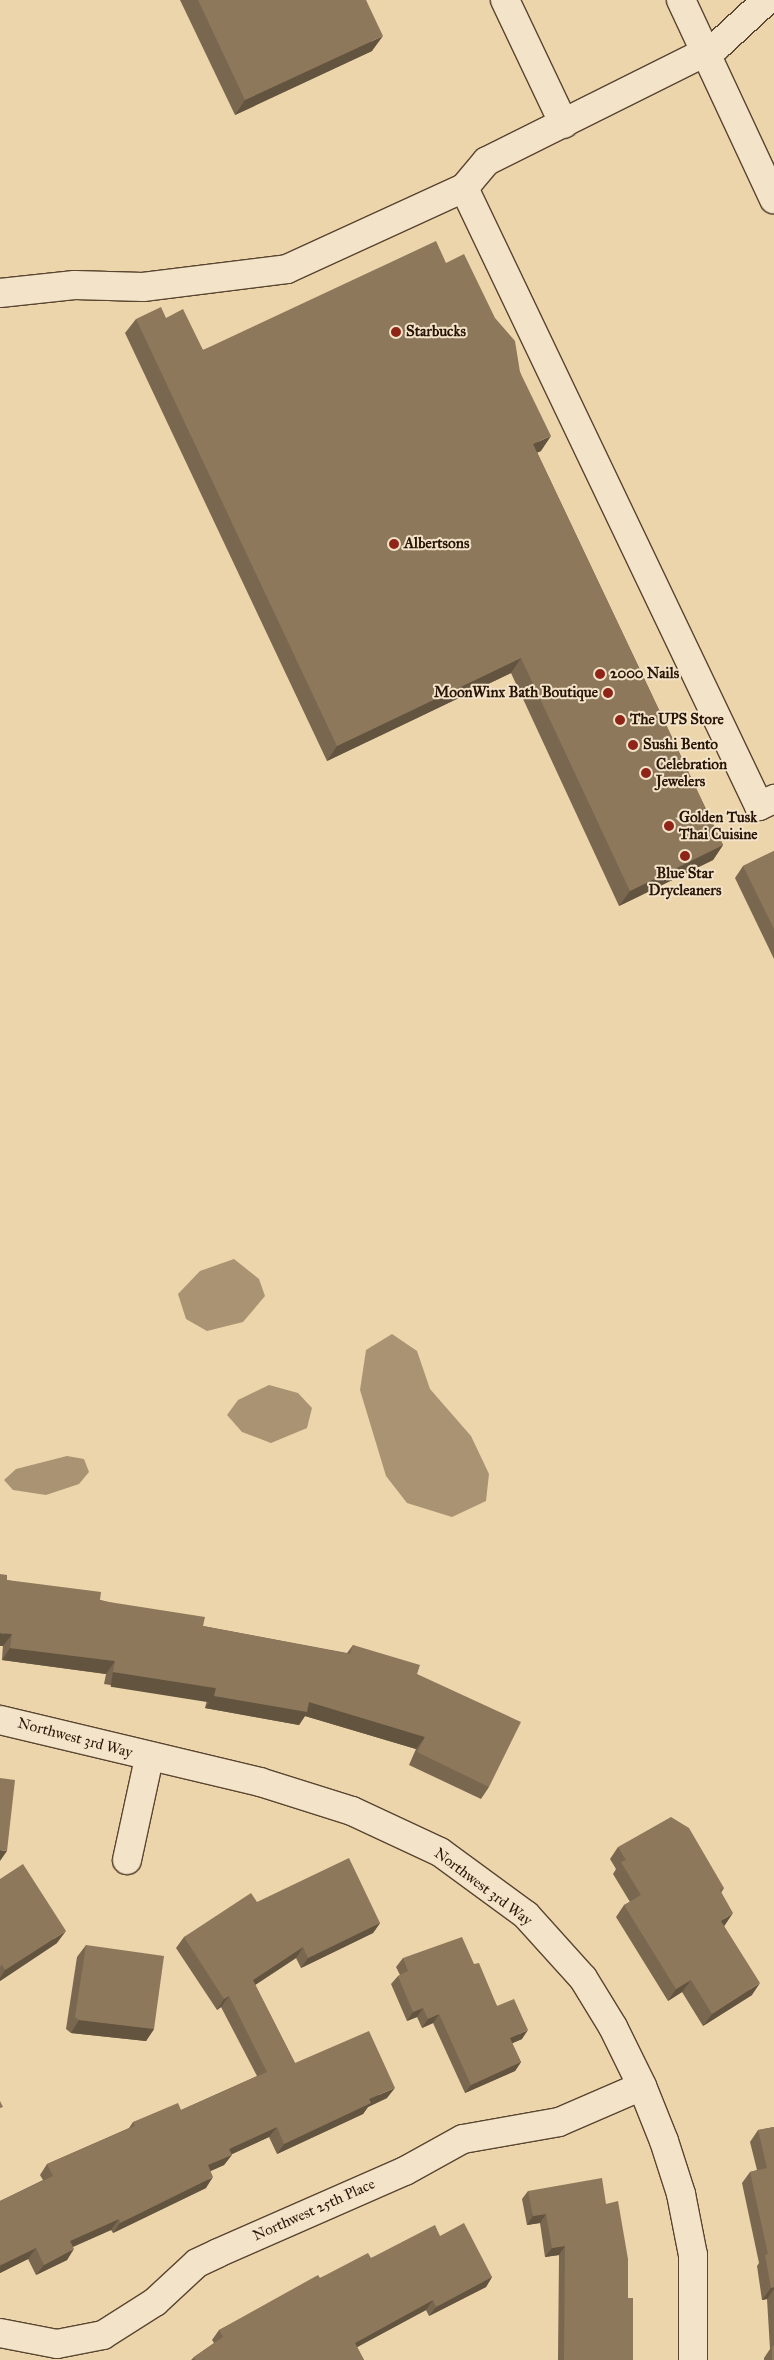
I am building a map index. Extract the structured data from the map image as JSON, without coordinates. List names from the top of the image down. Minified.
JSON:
{"streets":{"street":["Northwest 3rd Way","Northwest 25th Place"]},"crossings":[["Northwest 3rd Way","Northwest 25th Place"]],"places":["Starbucks","Albertsons","2000 Nails","MoonWinx Bath Boutique","The UPS Store","Sushi Bento","Celebration Jewelers","Golden Tusk Thai Cuisine","Blue Star Drycleaners"]}
